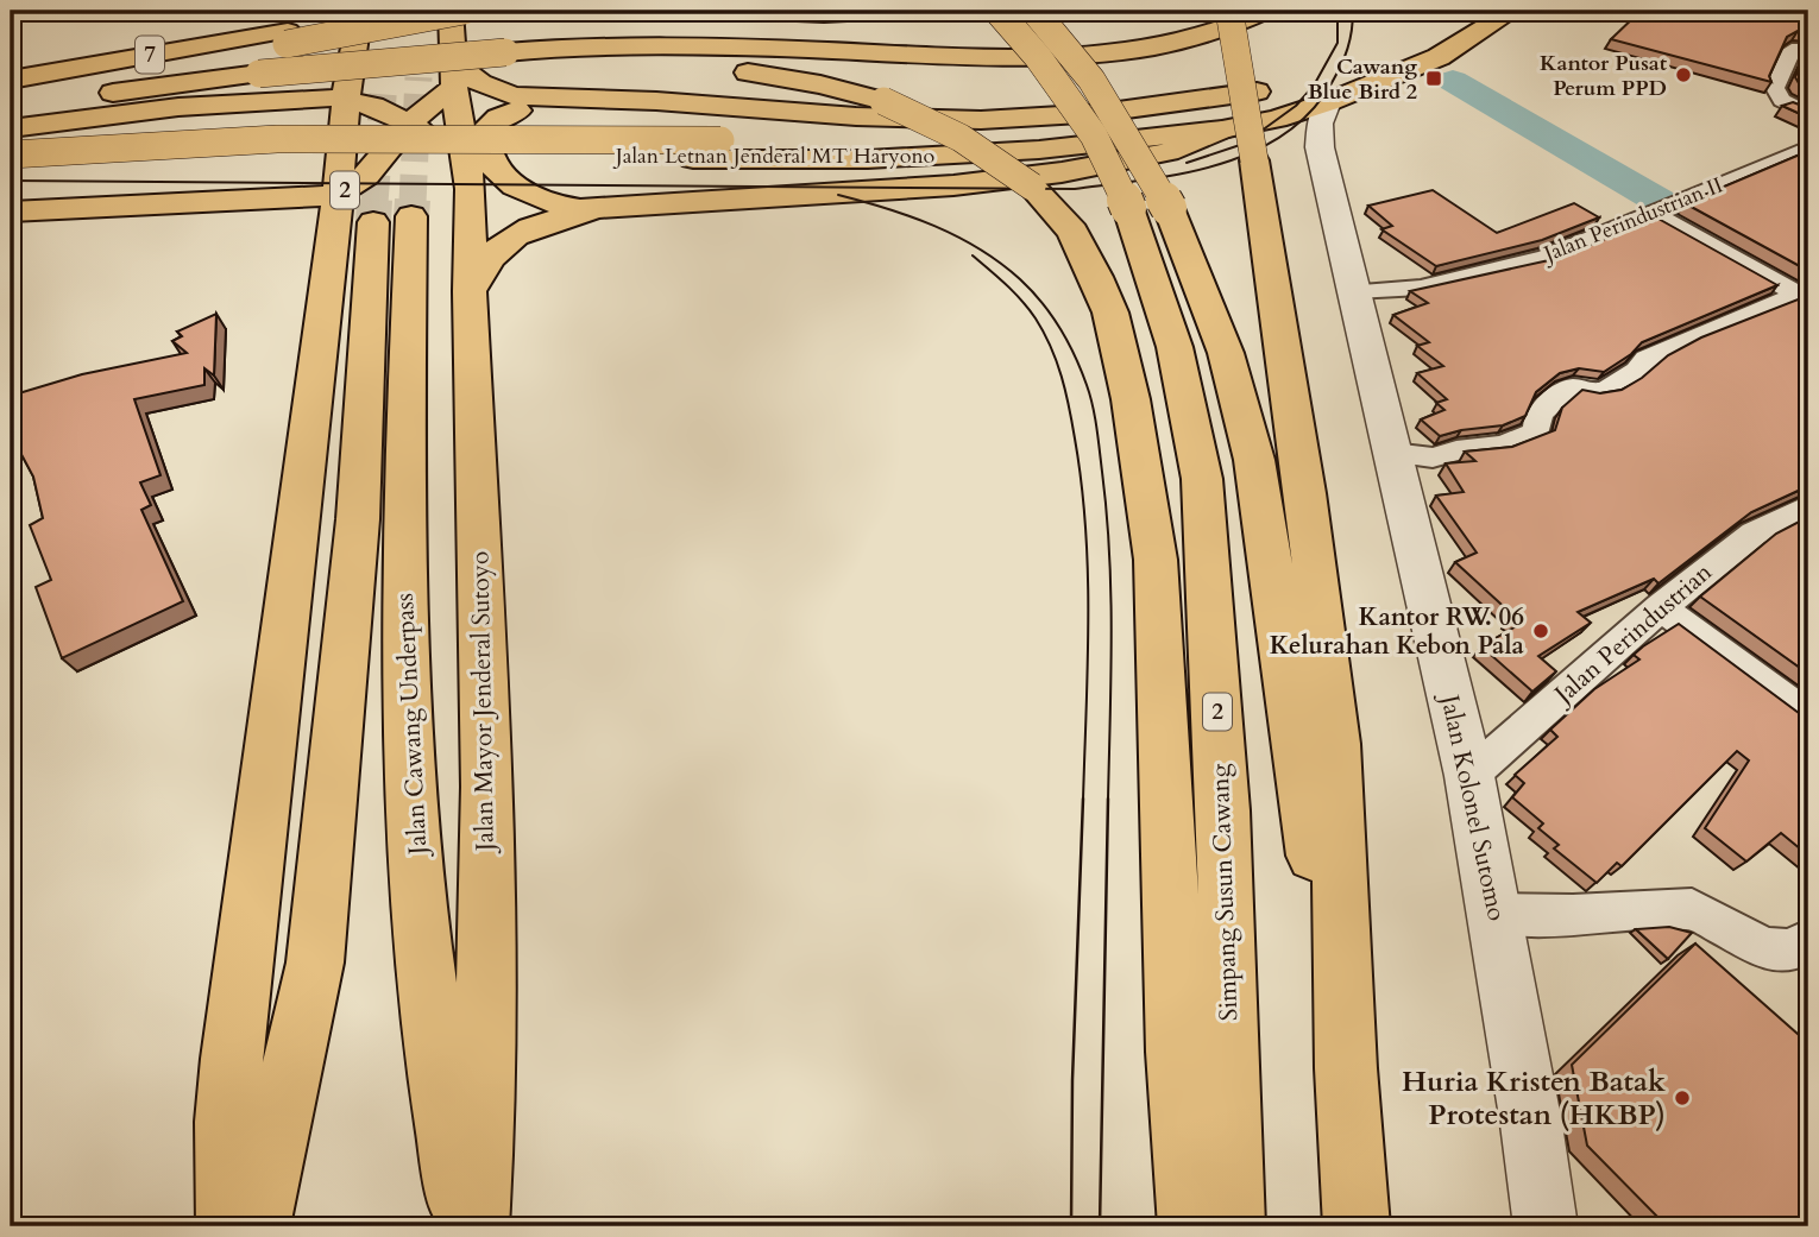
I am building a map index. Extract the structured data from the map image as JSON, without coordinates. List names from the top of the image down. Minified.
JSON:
{"streets":{"main road":["7","Jalan Letnan Jenderal MT Haryono","2","Jalan Mayor Jenderal Sutoyo","Jalan Cawang Underpass","Simpang Susun Cawang"],"street":["Jalan Perindustrian II","Jalan Perindustrian","Jalan Kolonel Sutomo"]},"crossings":[["Jalan Letnan Jenderal MT Haryono","Jalan Kolonel Sutomo"],["2","Jalan Mayor Jenderal Sutoyo"],["2","Jalan Cawang Underpass"],["2","Simpang Susun Cawang"],["Jalan Perindustrian II","Jalan Kolonel Sutomo"],["Jalan Perindustrian","Jalan Kolonel Sutomo"]],"places":{"other":["Kantor Pusat Perum PPD","Kantor RW. 06 Kelurahan Kebon Pala","Huria Kristen Batak Protestan (HKBP)"],"transit":["Cawang Blue Bird 2"]}}
